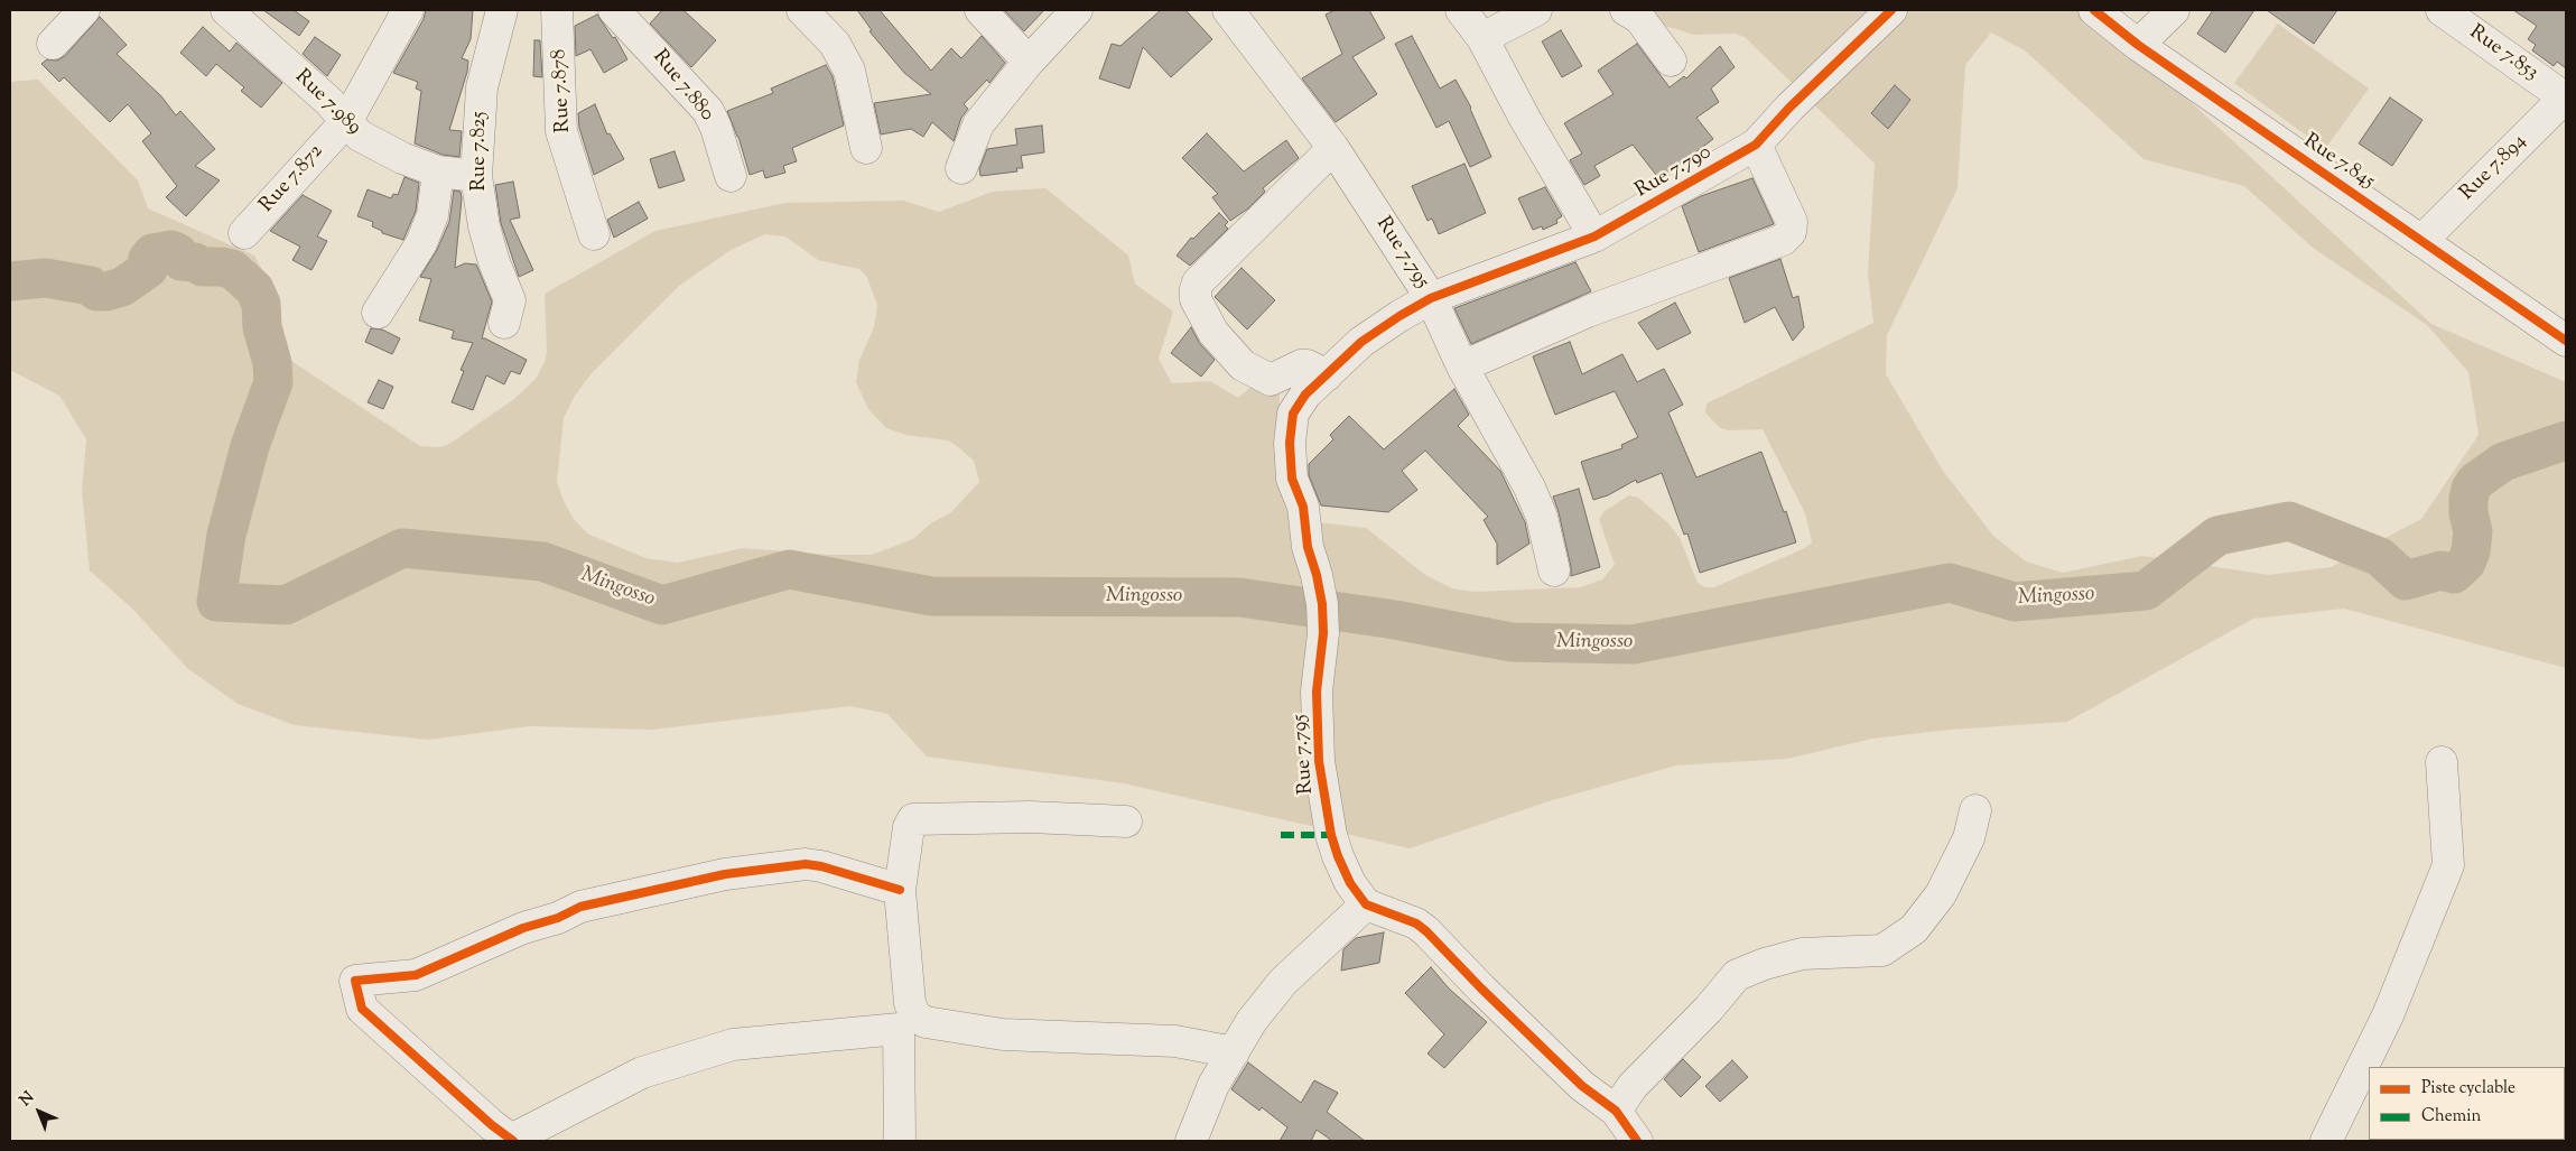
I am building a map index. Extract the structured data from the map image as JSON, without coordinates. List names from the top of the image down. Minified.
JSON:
{"streets":{"street":["Rue 7.853","Rue 7.880","Rue 7.878","Rue 7.989","Rue 7.825","Rue 7.845","Rue 7.894","Rue 7.790","Rue 7.872","Rue 7.795"]},"crossings":[["Rue 7.853","Rue 7.894"],["Rue 7.989","Rue 7.825"],["Rue 7.989","Rue 7.872"],["Rue 7.845","Rue 7.894"],["Rue 7.790","Rue 7.795"]],"water":["Mingosso"],"legend":["Piste cyclable","Chemin"],"north":"top left"}
